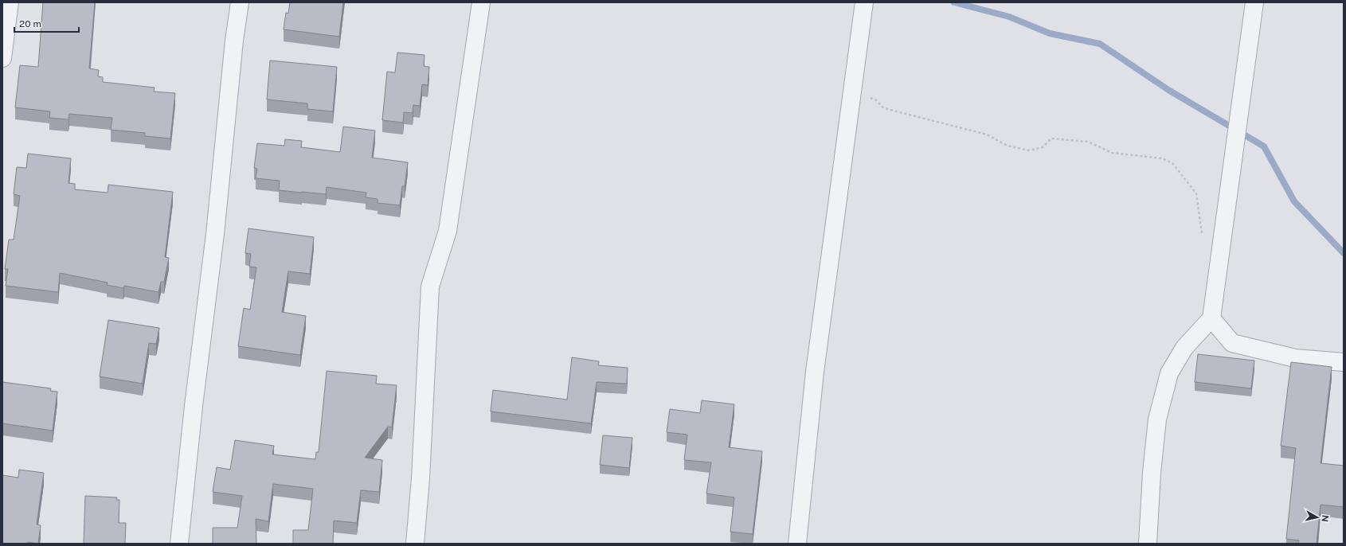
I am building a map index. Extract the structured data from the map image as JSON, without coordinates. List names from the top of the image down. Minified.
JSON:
{"scale_bar":"20 m","north":"right"}
